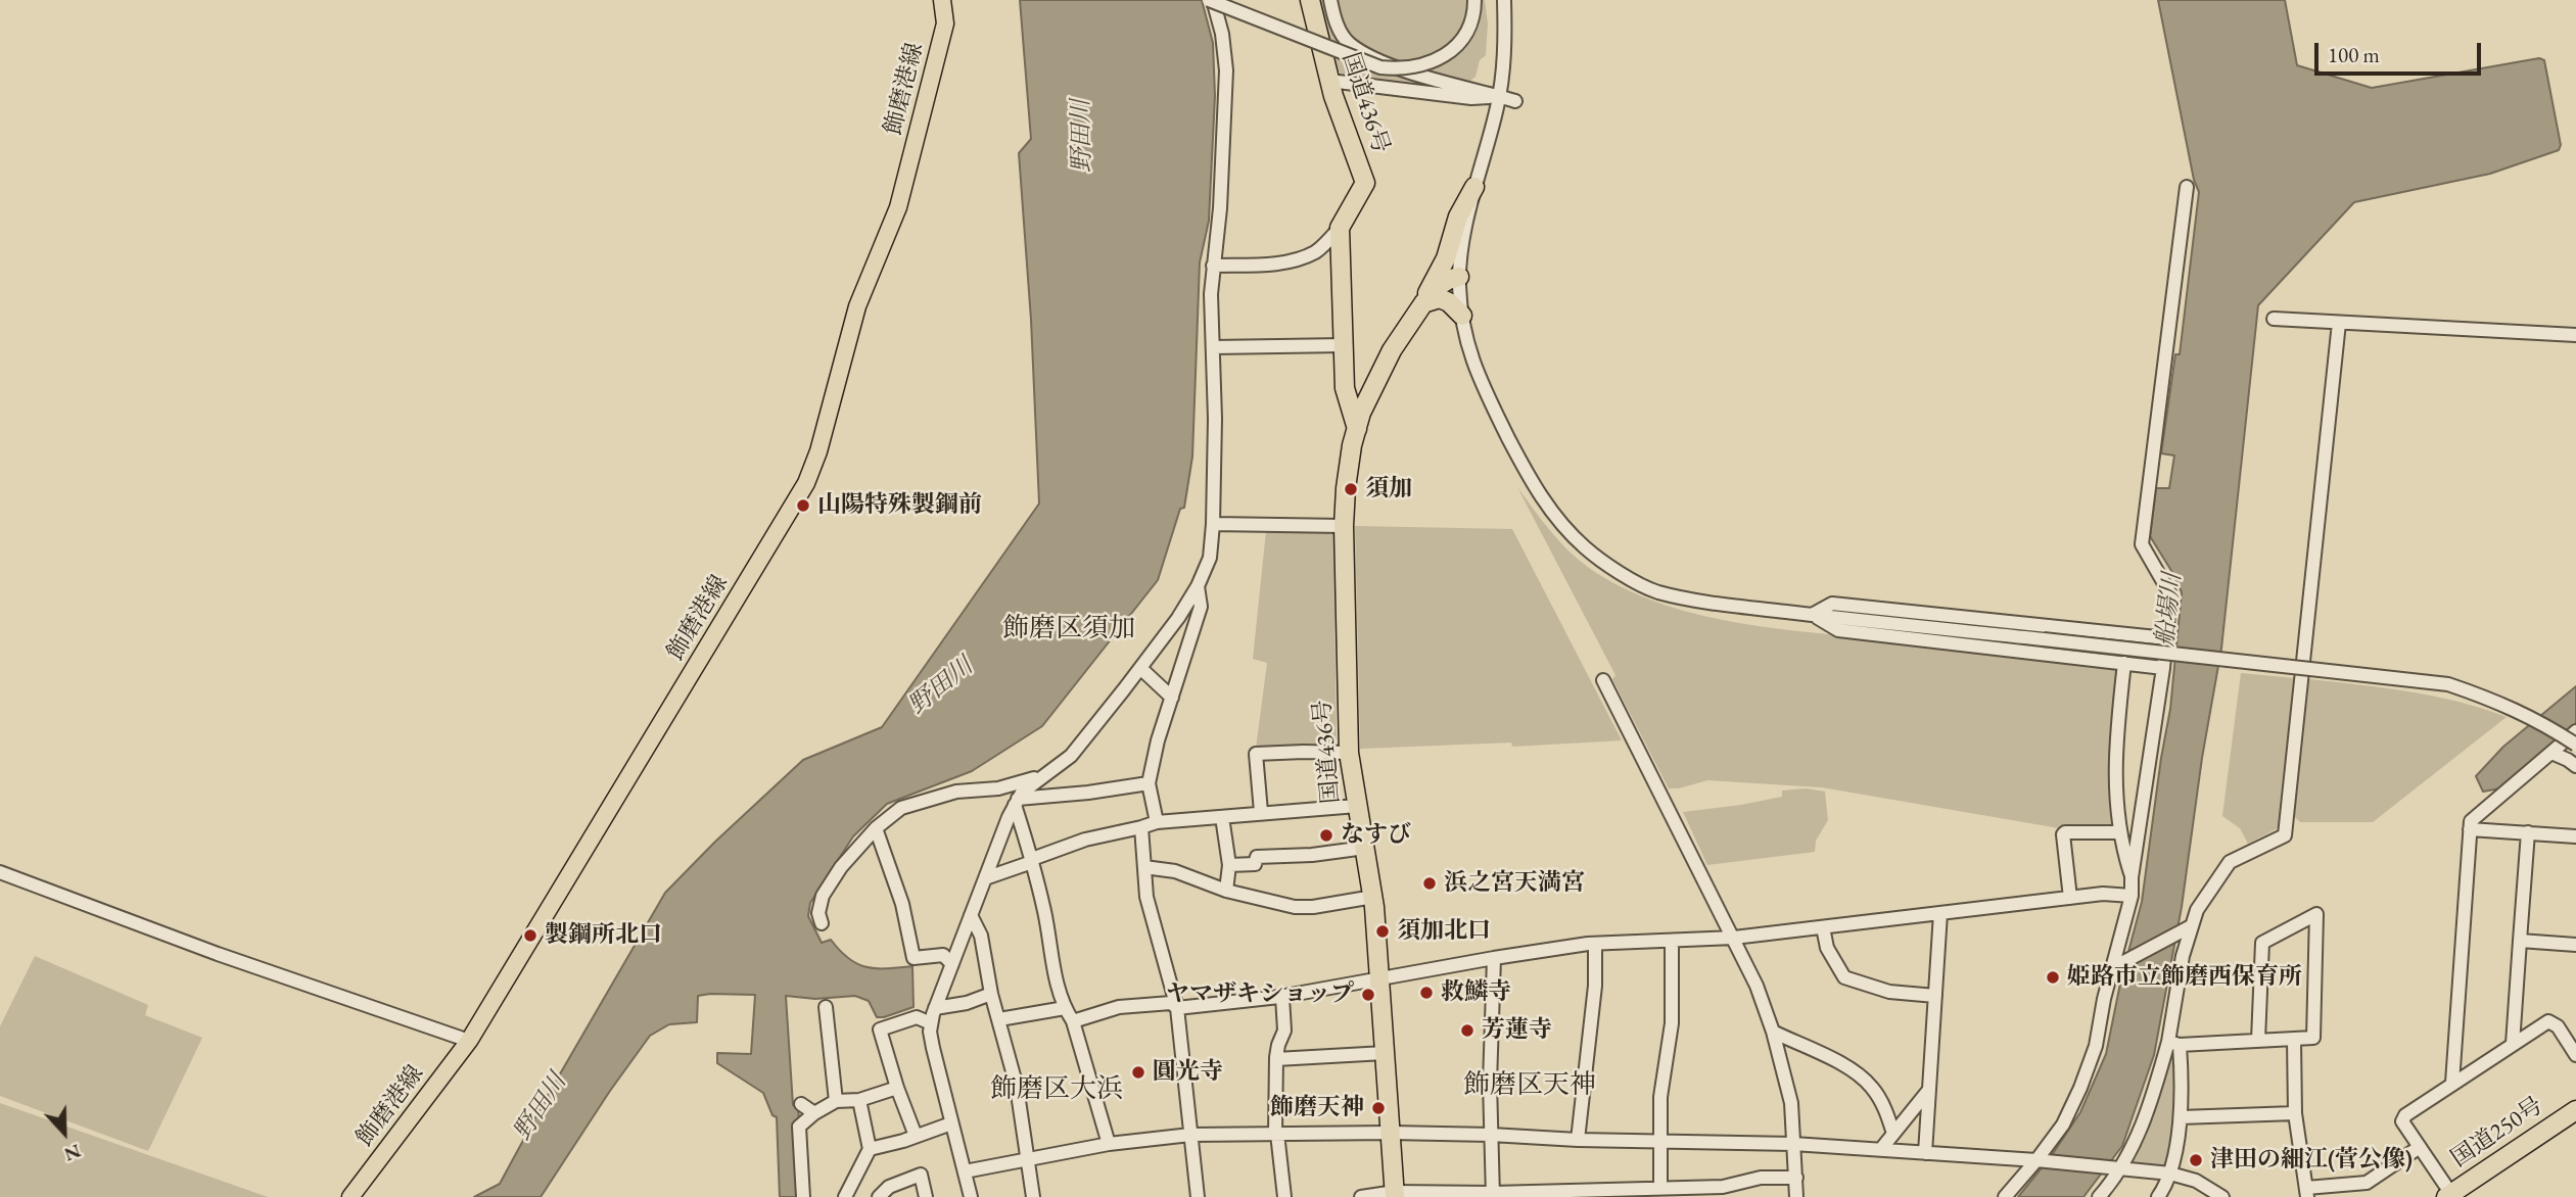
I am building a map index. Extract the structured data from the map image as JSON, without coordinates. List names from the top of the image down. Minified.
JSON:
{"streets":{"highway":["国道436号","国道250号"],"main road":["飾磨港線"]},"districts":["飾磨区須加","飾磨区天神","飾磨区大浜"],"water":["野田川","船場川"],"places":["須加","山陽特殊製鋼前","なすび","浜之宮天満宮","須加北口","製鋼所北口","姫路市立飾磨西保育所","救鱗寺","ヤマザキショップ","芳蓮寺","圓光寺","飾磨天神","津田の細江(菅公像)"],"scale_bar":"100 m","north":"bottom"}
